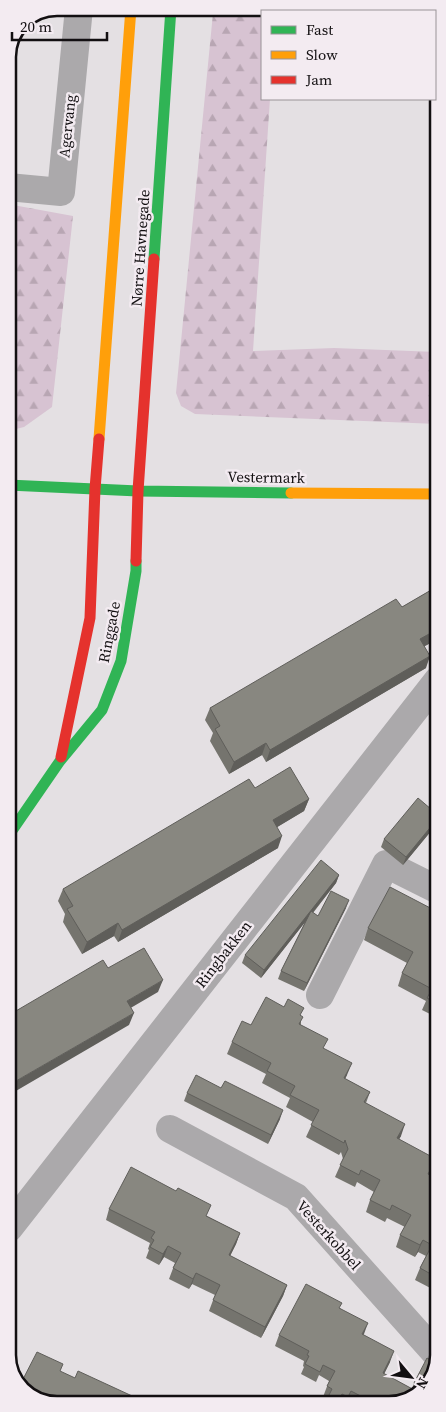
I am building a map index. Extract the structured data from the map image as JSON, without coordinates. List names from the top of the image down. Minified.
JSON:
{"streets":{"street":["Agervang","Nørre Havnegade","Vestermark","Ringgade","Ringbakken","Vesterkobbel"]},"crossings":[["Nørre Havnegade","Vestermark"],["Nørre Havnegade","Ringgade"],["Vestermark","Ringgade"]],"legend":["Fast","Slow","Jam"],"scale_bar":"20 m","north":"bottom right"}
